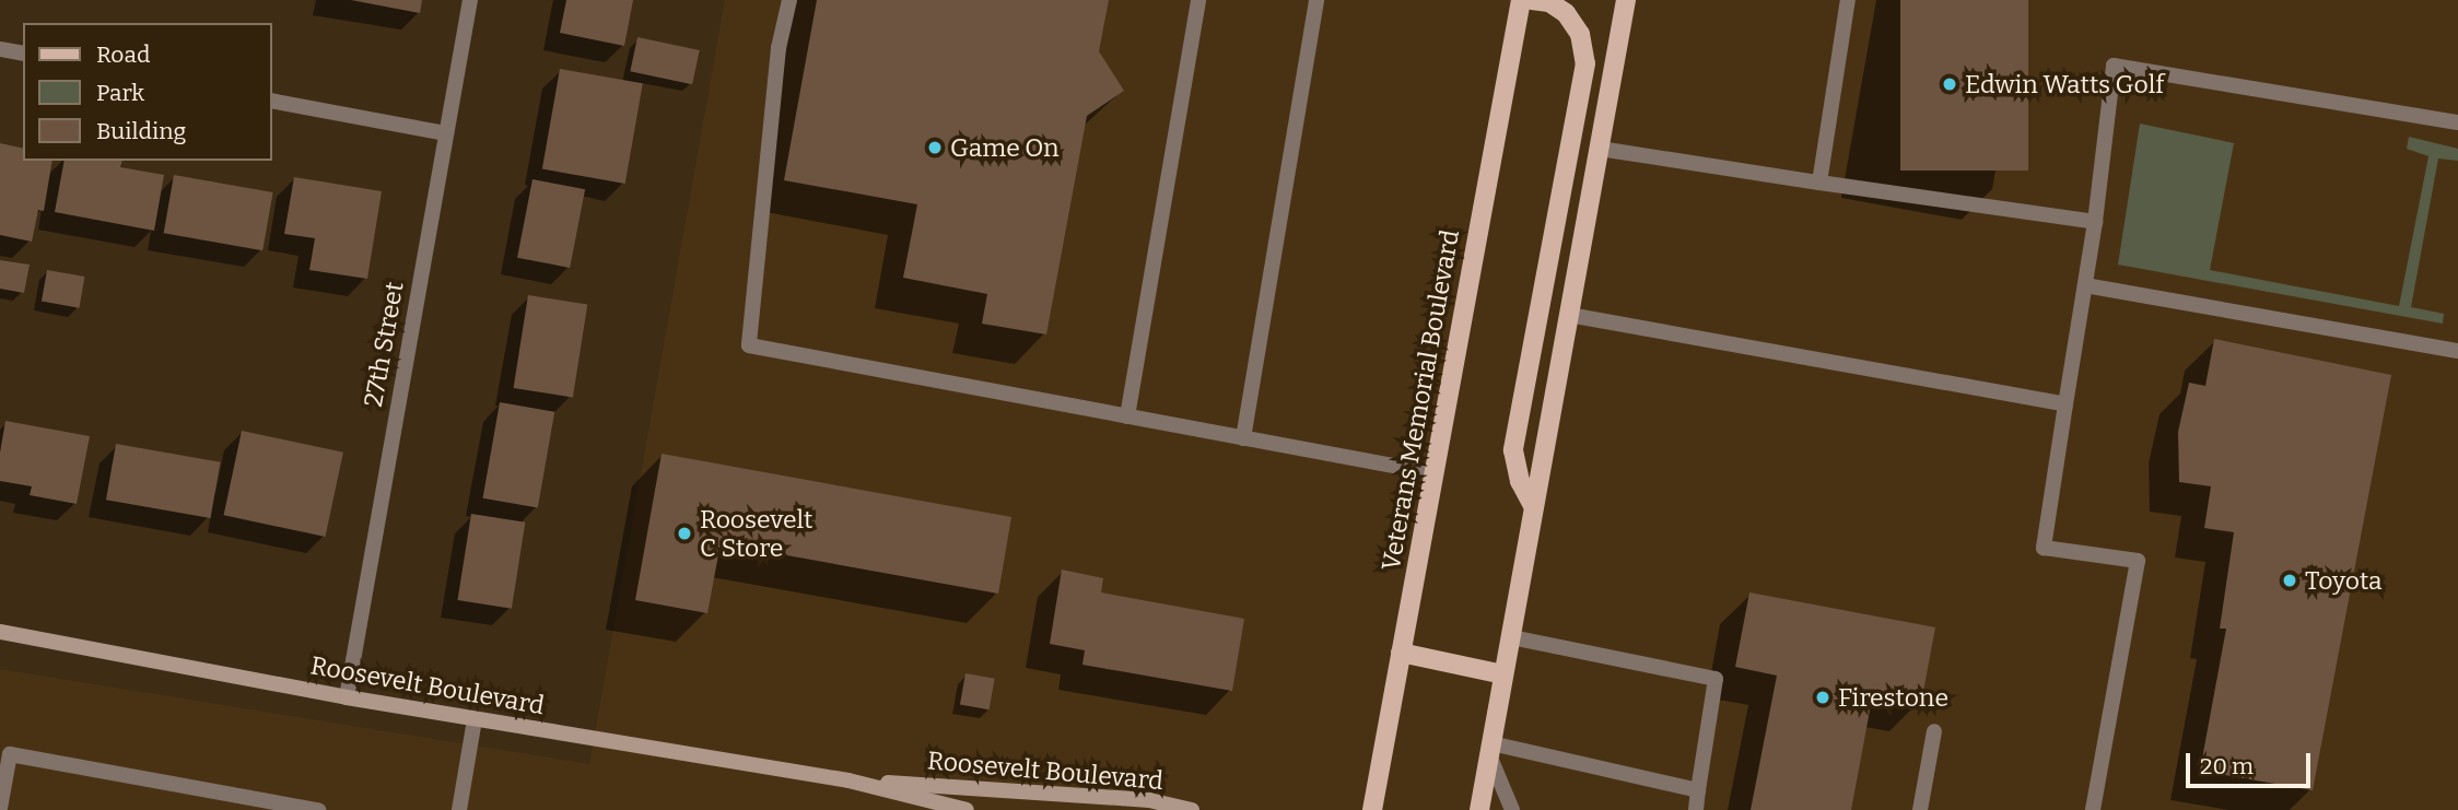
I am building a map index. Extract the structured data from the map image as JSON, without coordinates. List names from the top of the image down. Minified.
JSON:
{"streets":{"main road":["Veterans Memorial Boulevard"],"street":["27th Street","Roosevelt Boulevard"]},"crossings":[["27th Street","Roosevelt Boulevard"]],"places":["Edwin Watts Golf","Game On","Roosevelt C Store","Toyota","Firestone"],"legend":["Road","Park","Building"],"scale_bar":"20 m"}
